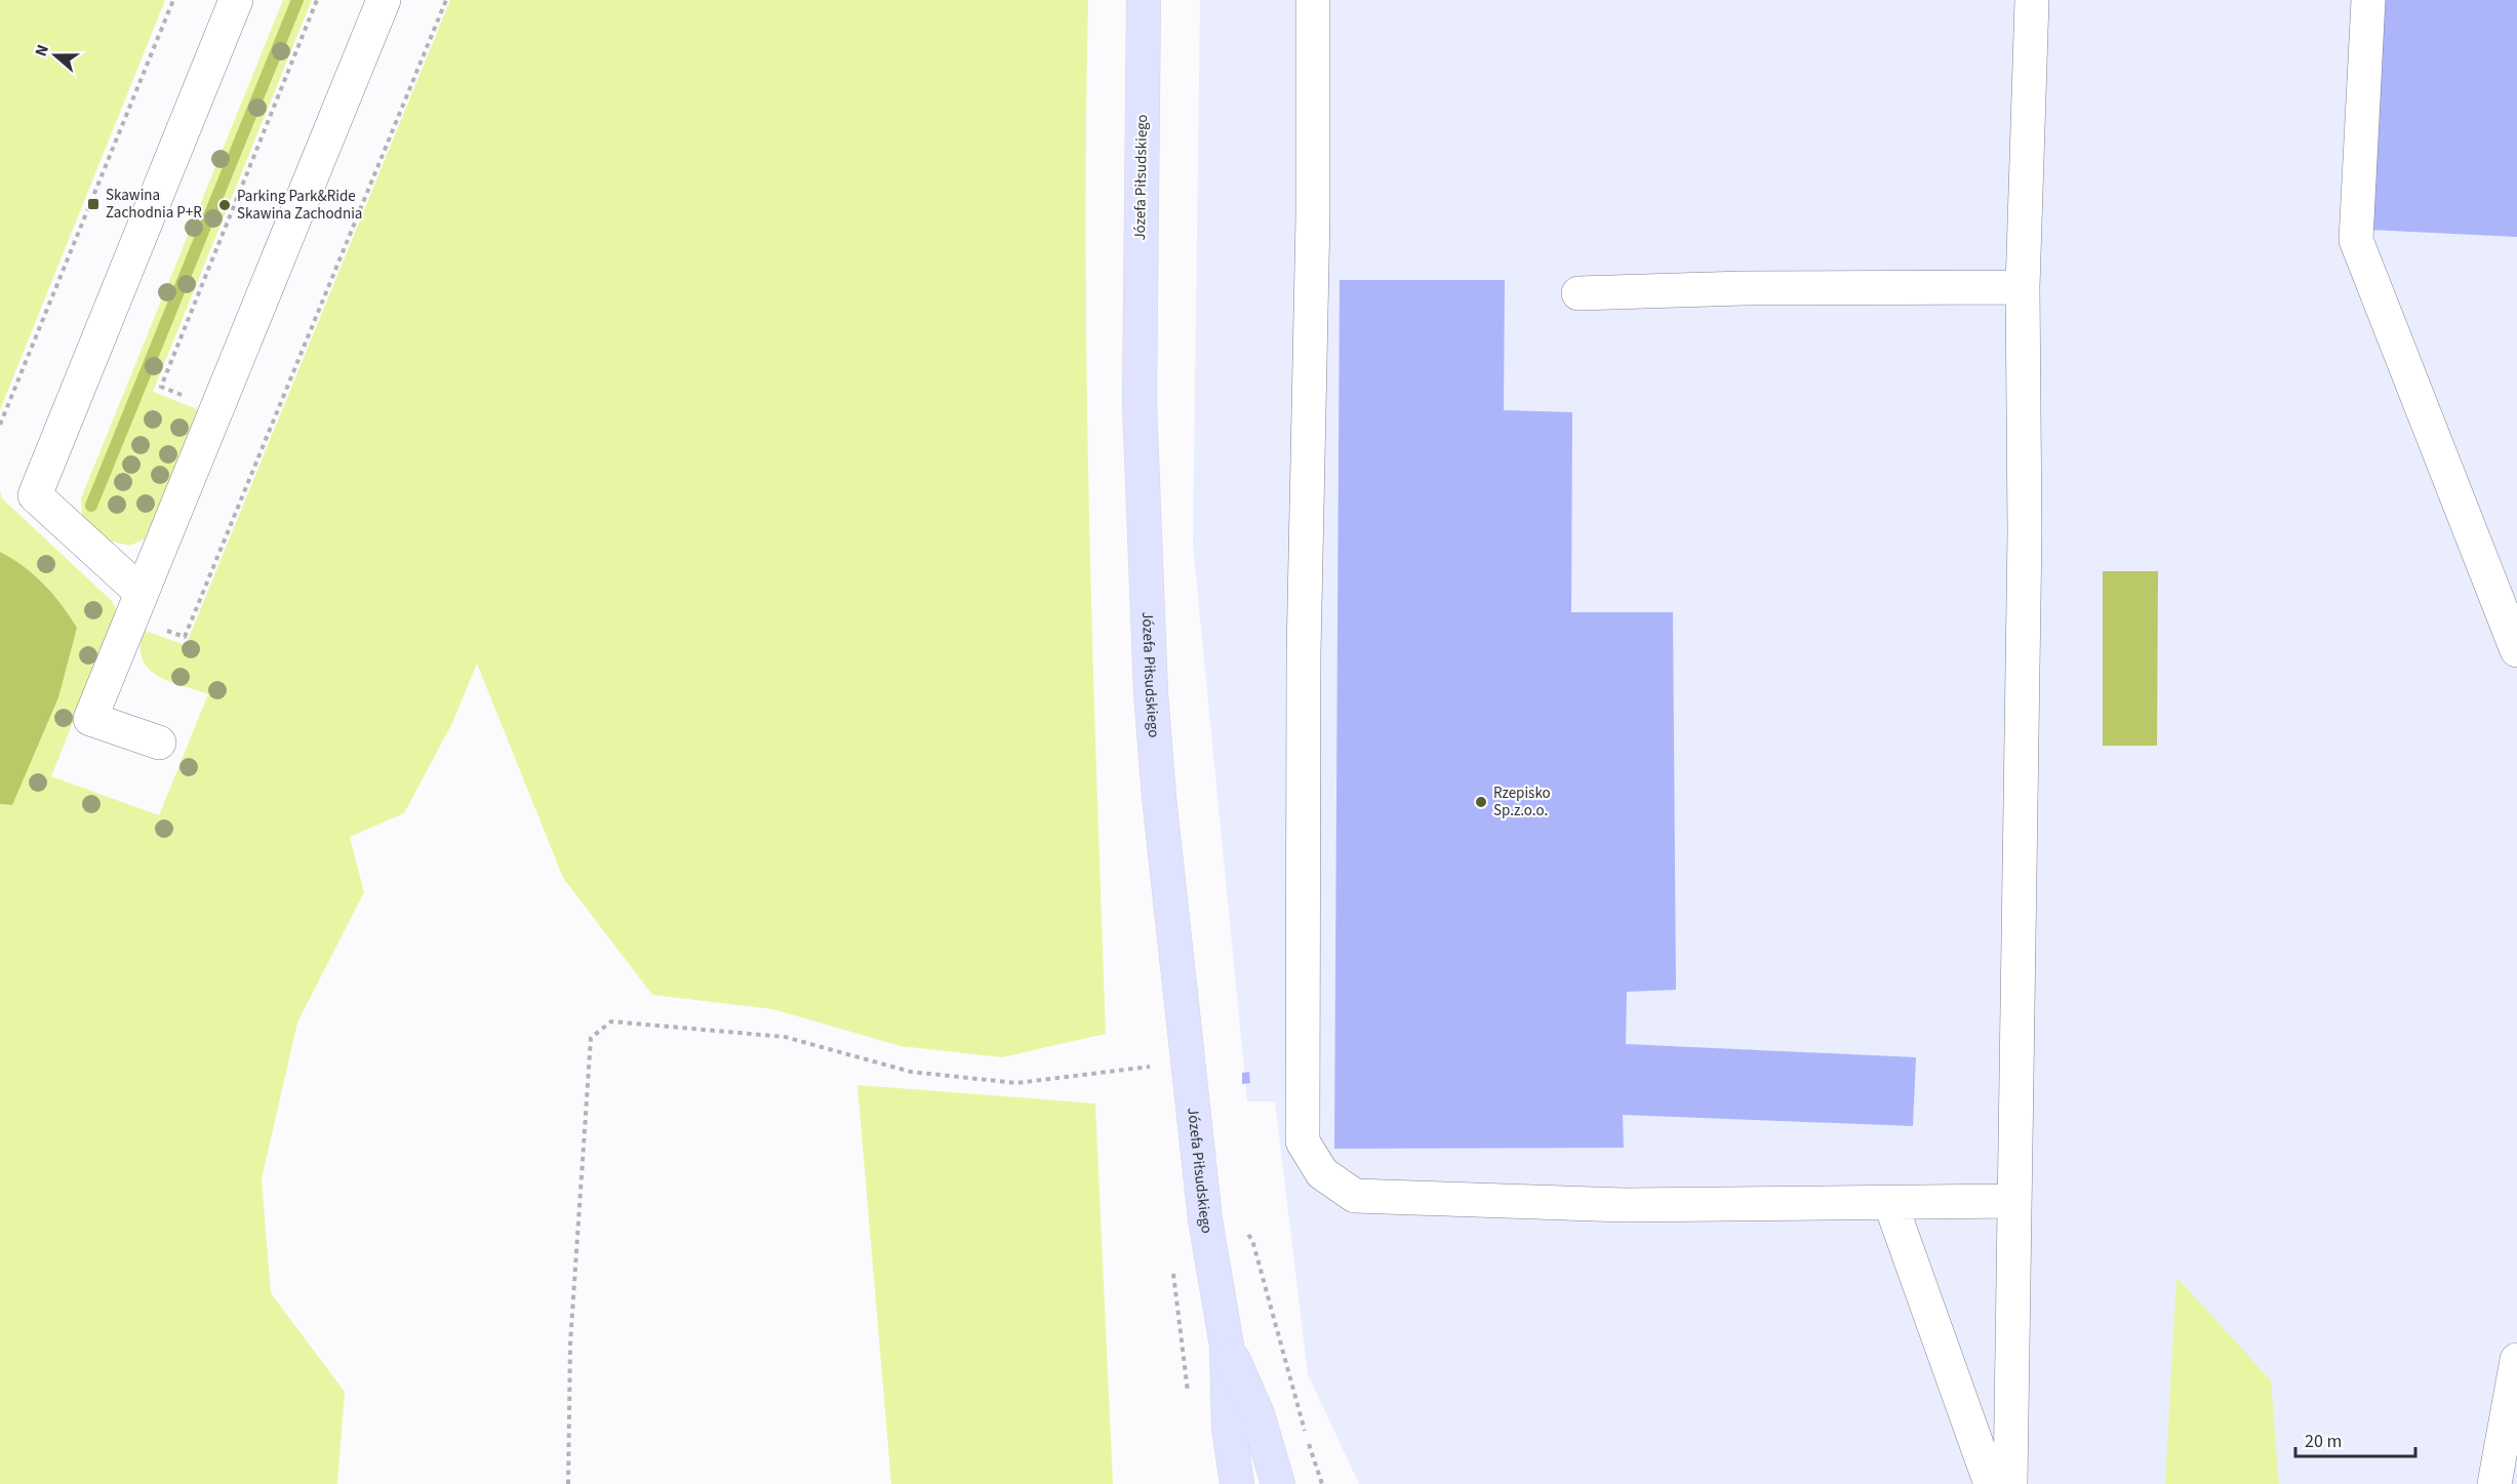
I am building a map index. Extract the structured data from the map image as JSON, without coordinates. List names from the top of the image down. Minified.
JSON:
{"streets":{"main road":["Józefa Piłsudskiego"]},"places":{"transit":["Skawina Zachodnia P+R"],"other":["Parking Park&Ride Skawina Zachodnia","Rzepisko Sp.z.o.o."]},"scale_bar":"20 m","north":"left"}
